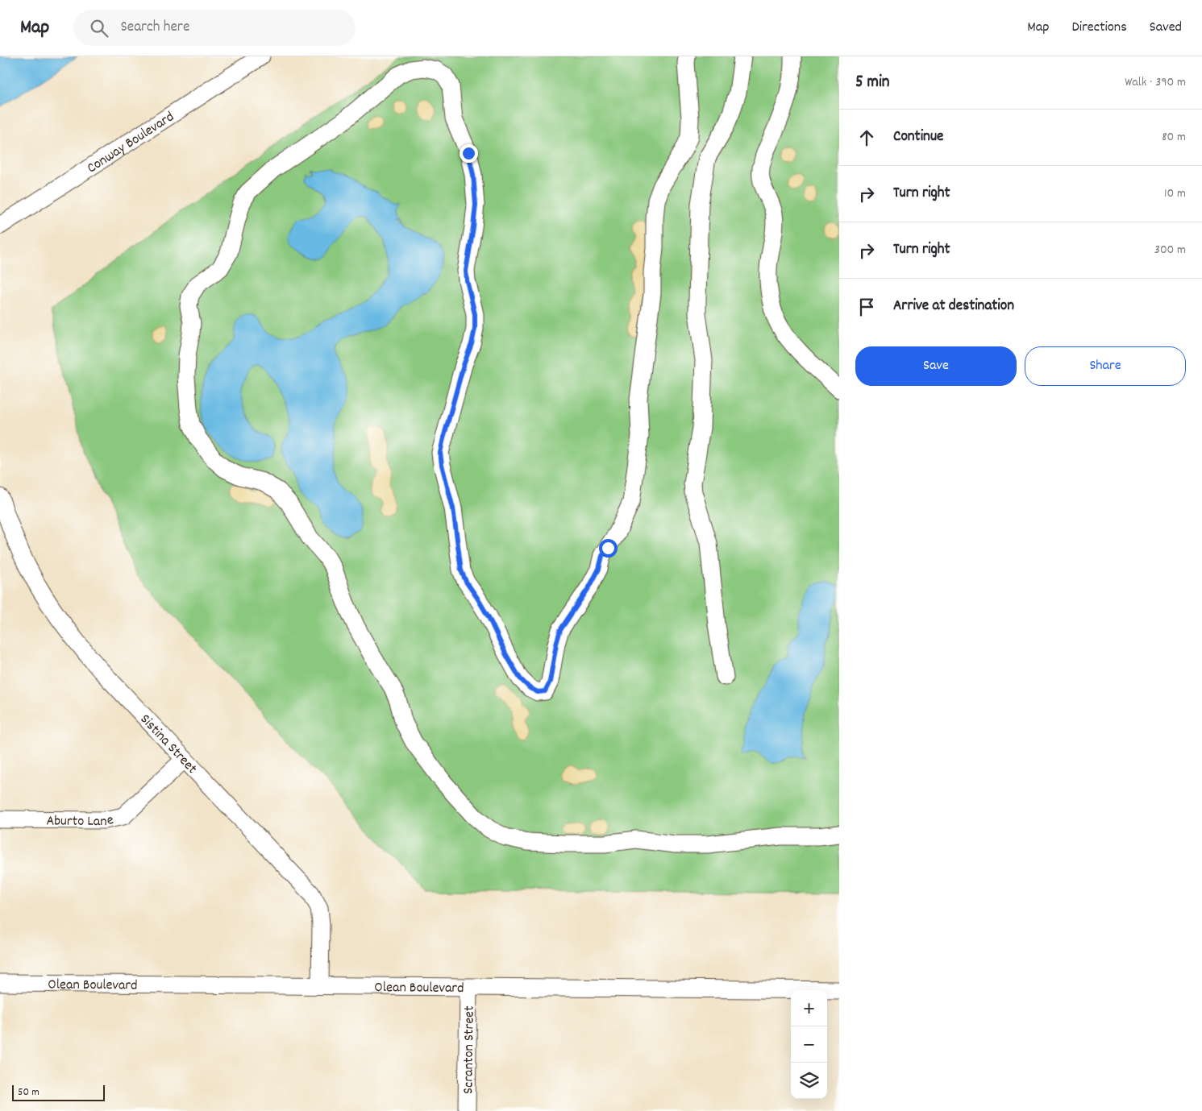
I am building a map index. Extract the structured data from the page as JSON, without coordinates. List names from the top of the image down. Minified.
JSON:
{"streets":{"street":["Conway Boulevard","Sistina Street","Aburto Lane","Olean Boulevard","Scranton Street"]},"crossings":[["Sistina Street","Aburto Lane"],["Sistina Street","Olean Boulevard"],["Olean Boulevard","Scranton Street"]],"scale_bar":"50 m","page":{"header":"Map","search":"Search here","nav":["Map","Directions","Saved"],"heading":["5 min","Walk · 390 m"],"list":[["Continue","80 m"],["Turn right","10 m"],["Turn right","300 m"],"Arrive at destination"],"buttons":["Save","Share"],"map_buttons":["+","−"],"scale":"50 m"}}
